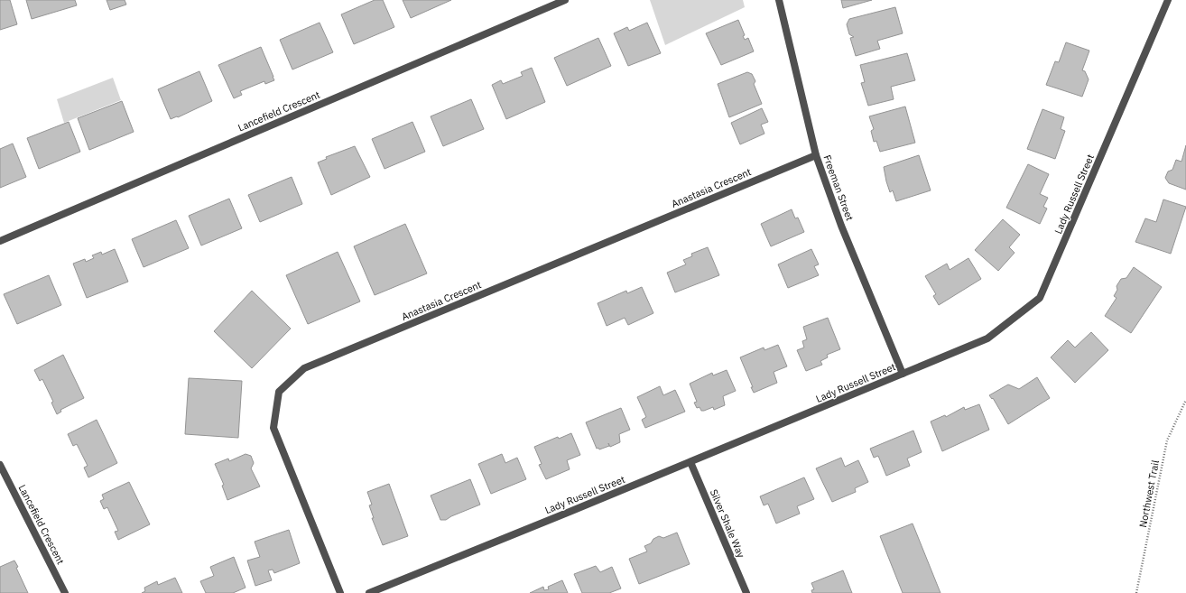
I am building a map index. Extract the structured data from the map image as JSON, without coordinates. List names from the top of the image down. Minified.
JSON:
{"streets":{"street":["Lancefield Crescent","Anastasia Crescent","Freeman Street","Lady Russell Street","Silver Shale Way"],"path":["Northwest Trail"]},"crossings":[["Anastasia Crescent","Freeman Street"],["Freeman Street","Lady Russell Street"],["Lady Russell Street","Silver Shale Way"]]}
